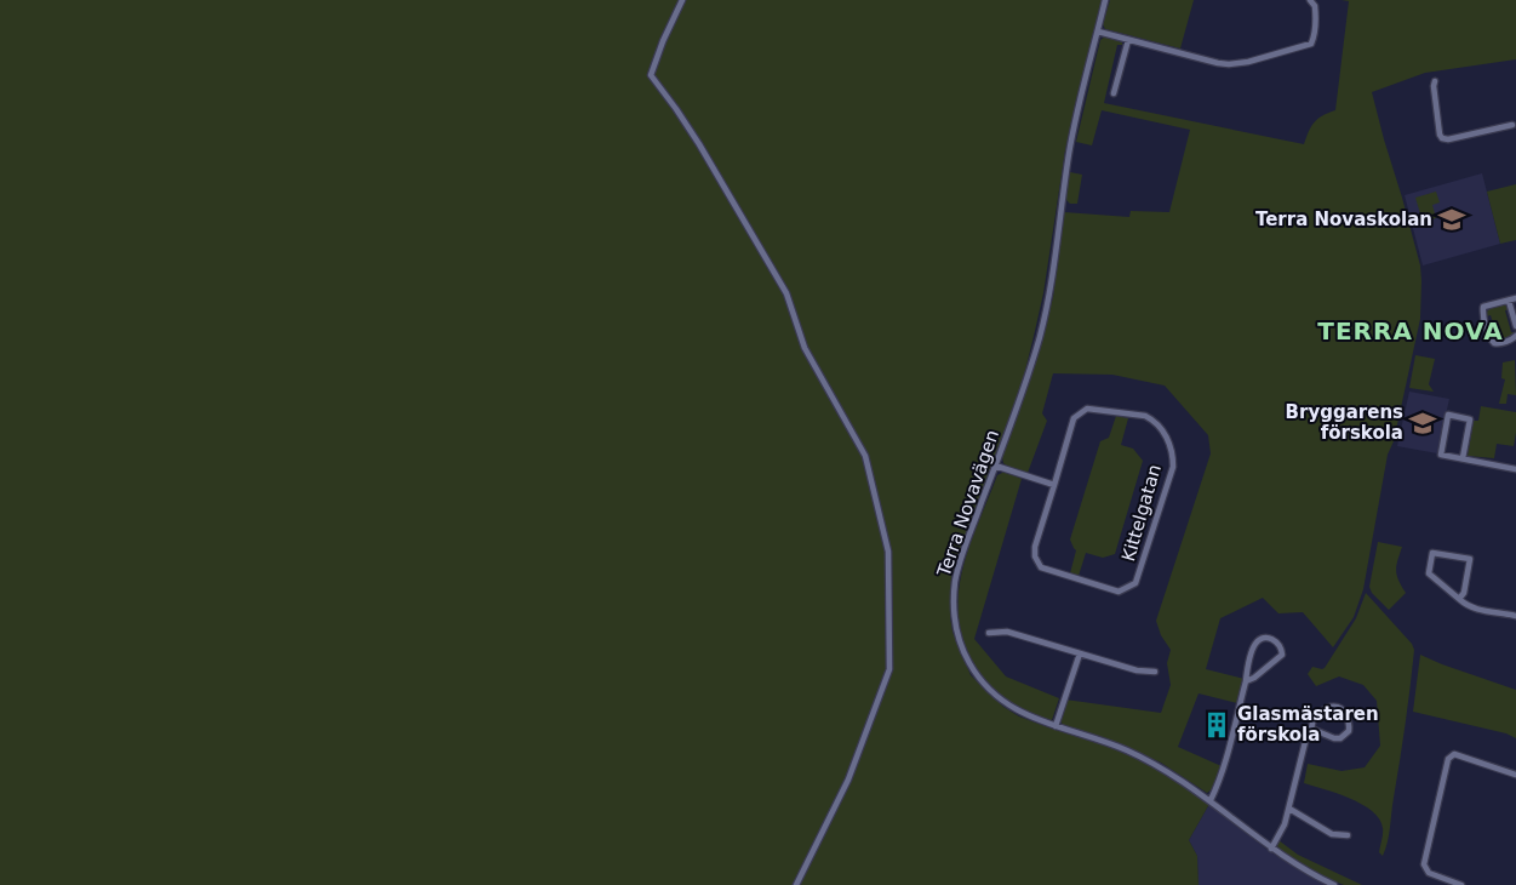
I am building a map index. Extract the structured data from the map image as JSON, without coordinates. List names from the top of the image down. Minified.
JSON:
{"streets":{"street":["Terra Novavägen","Kittelgatan"]},"districts":["TERRA NOVA"],"places":{"school or university":["Terra Novaskolan","Bryggarens förskola"],"building":["Glasmästaren förskola"]}}
